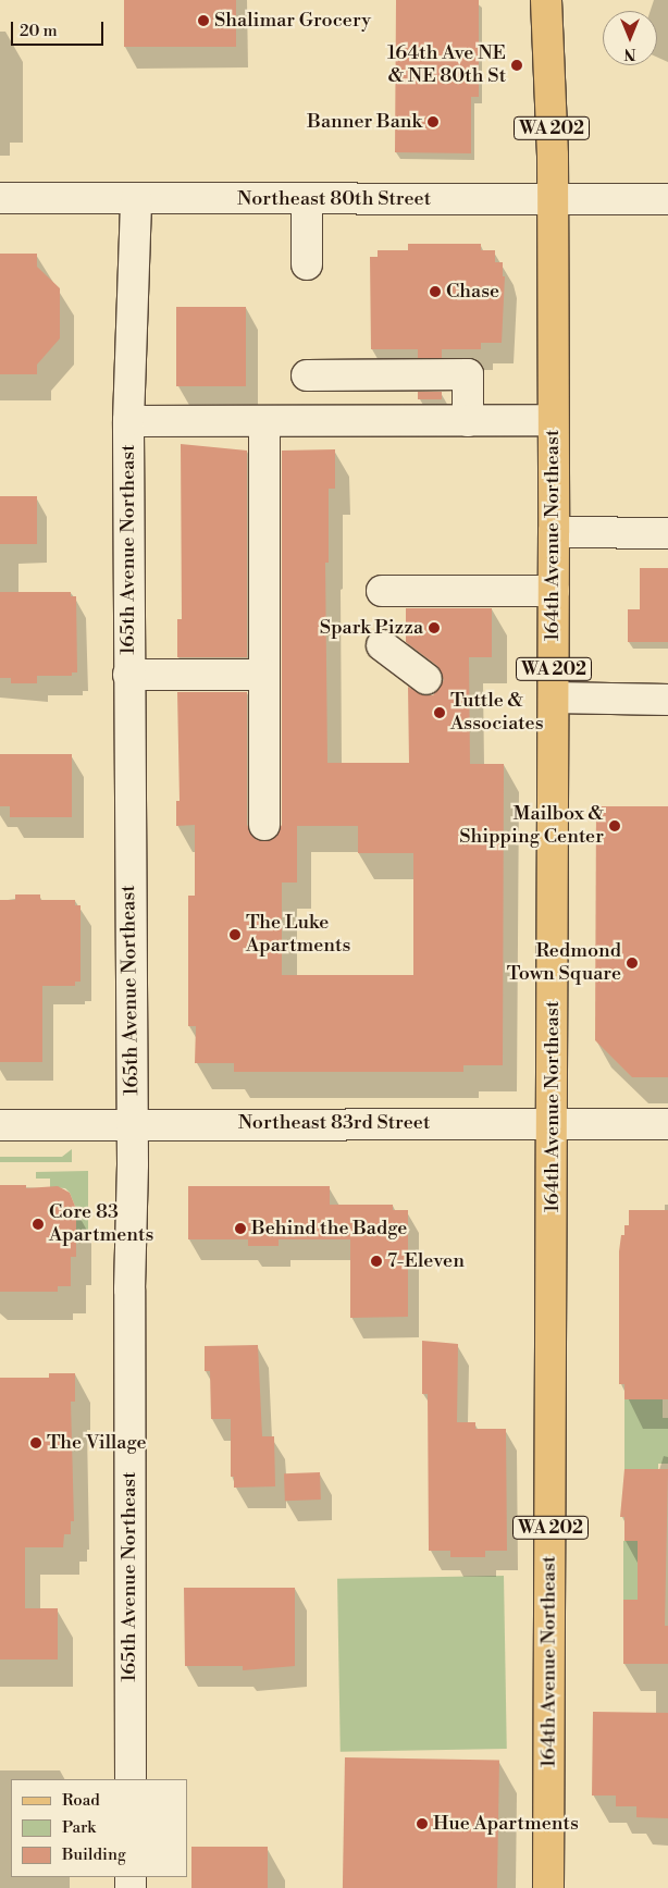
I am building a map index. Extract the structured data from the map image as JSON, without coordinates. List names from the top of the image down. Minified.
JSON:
{"streets":{"main road":["WA 202","164th Avenue Northeast"],"street":["Northeast 80th Street","165th Avenue Northeast","Northeast 83rd Street"]},"crossings":[["Northeast 80th Street","164th Avenue Northeast"],["Northeast 80th Street","165th Avenue Northeast"],["164th Avenue Northeast","Northeast 83rd Street"],["165th Avenue Northeast","Northeast 83rd Street"]],"places":["Shalimar Grocery","164th Ave NE & NE 80th St","Banner Bank","Chase","Spark Pizza","Tuttle & Associates","Mailbox & Shipping Center","The Luke Apartments","Redmond Town Square","Core 83 Apartments","Behind the Badge","7-Eleven","The Village","Hue Apartments"],"legend":["Road","Park","Building"],"scale_bar":"20 m","north":"bottom"}
